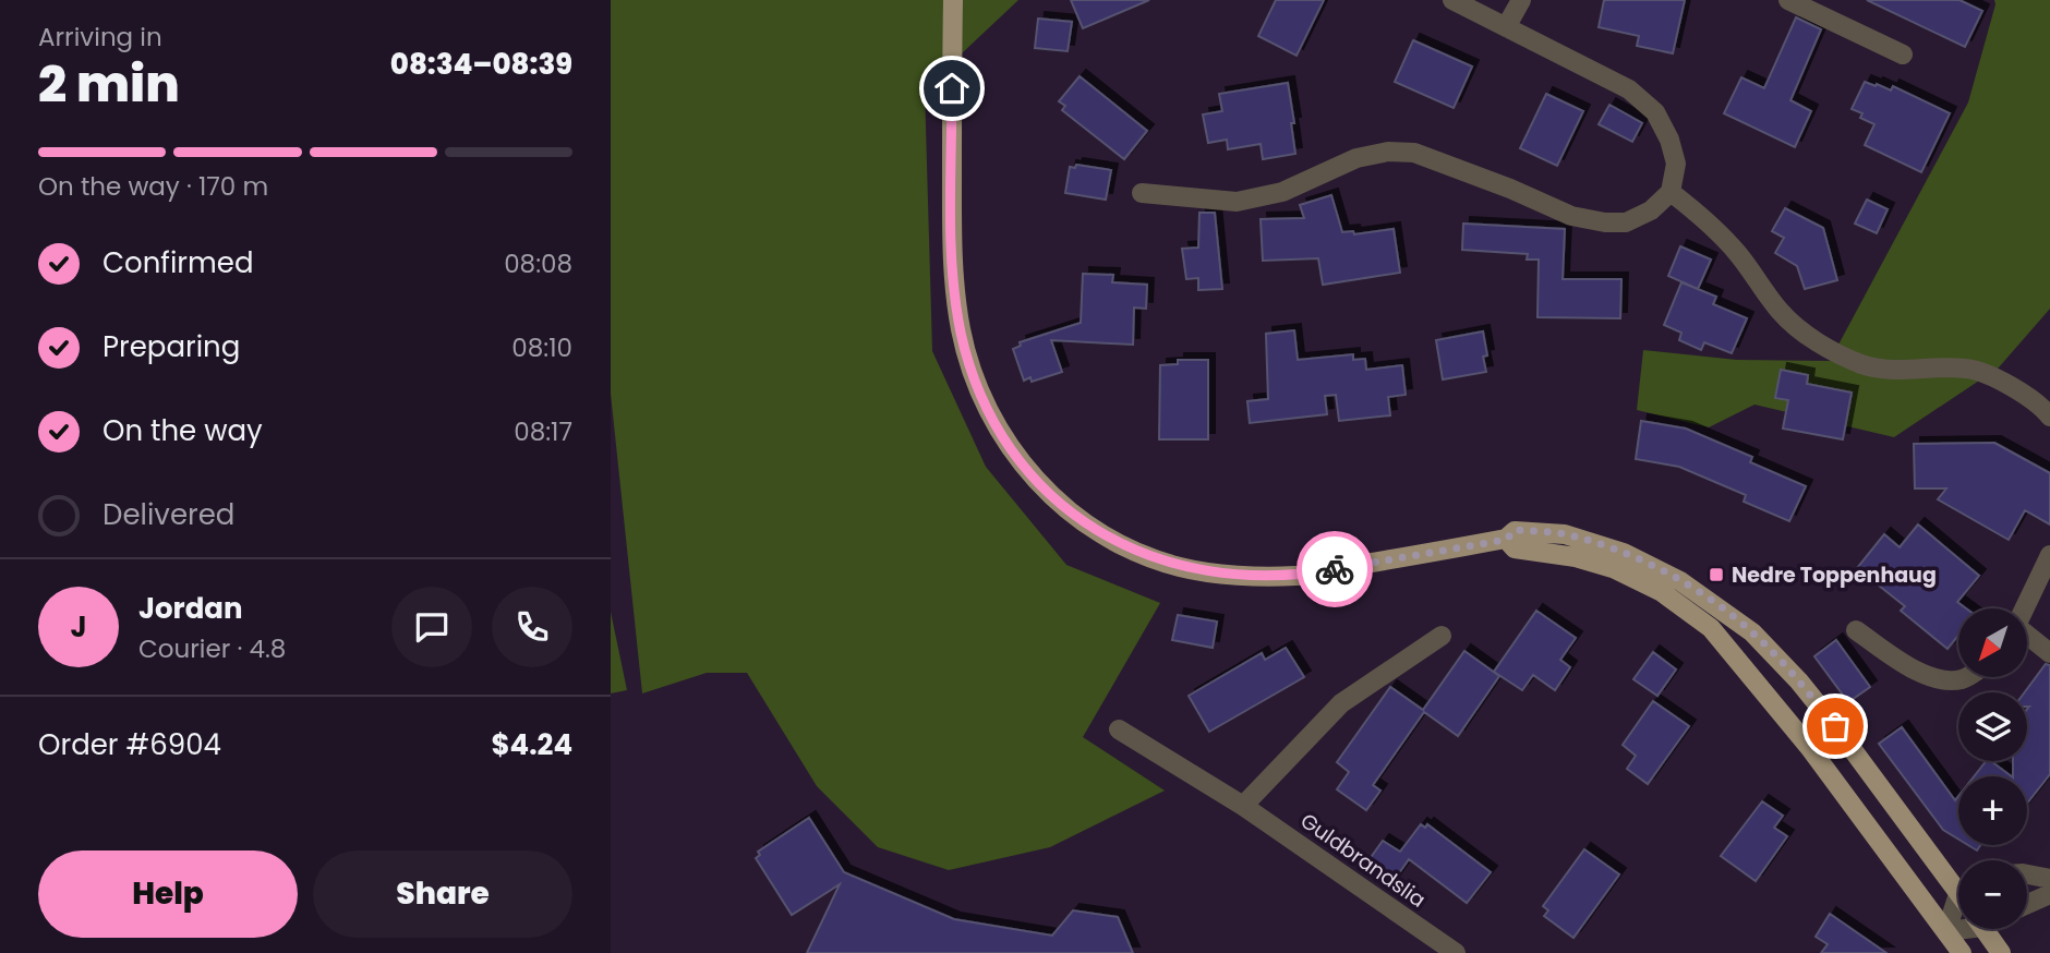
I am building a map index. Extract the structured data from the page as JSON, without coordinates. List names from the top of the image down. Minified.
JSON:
{"streets":{"street":["Guldbrandslia"]},"places":{"transit":["Nedre Toppenhaug"]},"north":"bottom left","page":{"heading":["2 min","Arriving in","08:34–08:39"],"panel":["Jordan","Courier · 4.8","Order #6904","$4.24"],"bar":"On the way · 170 m","list":[["Confirmed","08:08"],["Preparing","08:10"],["On the way","08:17"],"Delivered"],"round":"J","map_buttons":["+","−"],"buttons":["Help","Share"]}}
